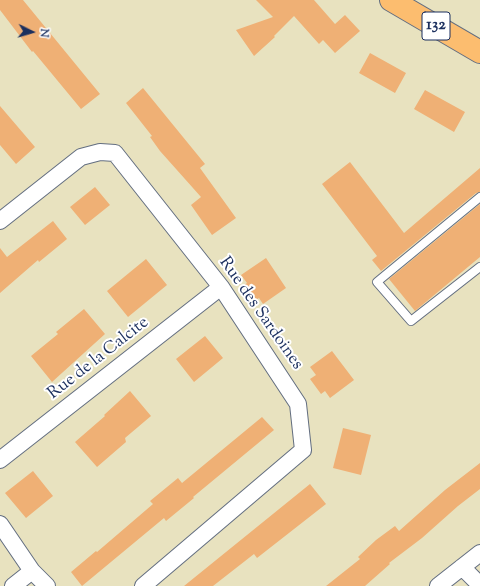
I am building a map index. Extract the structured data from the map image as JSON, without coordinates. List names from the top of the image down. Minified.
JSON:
{"streets":{"main road":["132"],"street":["Rue des Sardoines","Rue de la Calcite"]},"crossings":[["Rue des Sardoines","Rue de la Calcite"]],"north":"right"}
